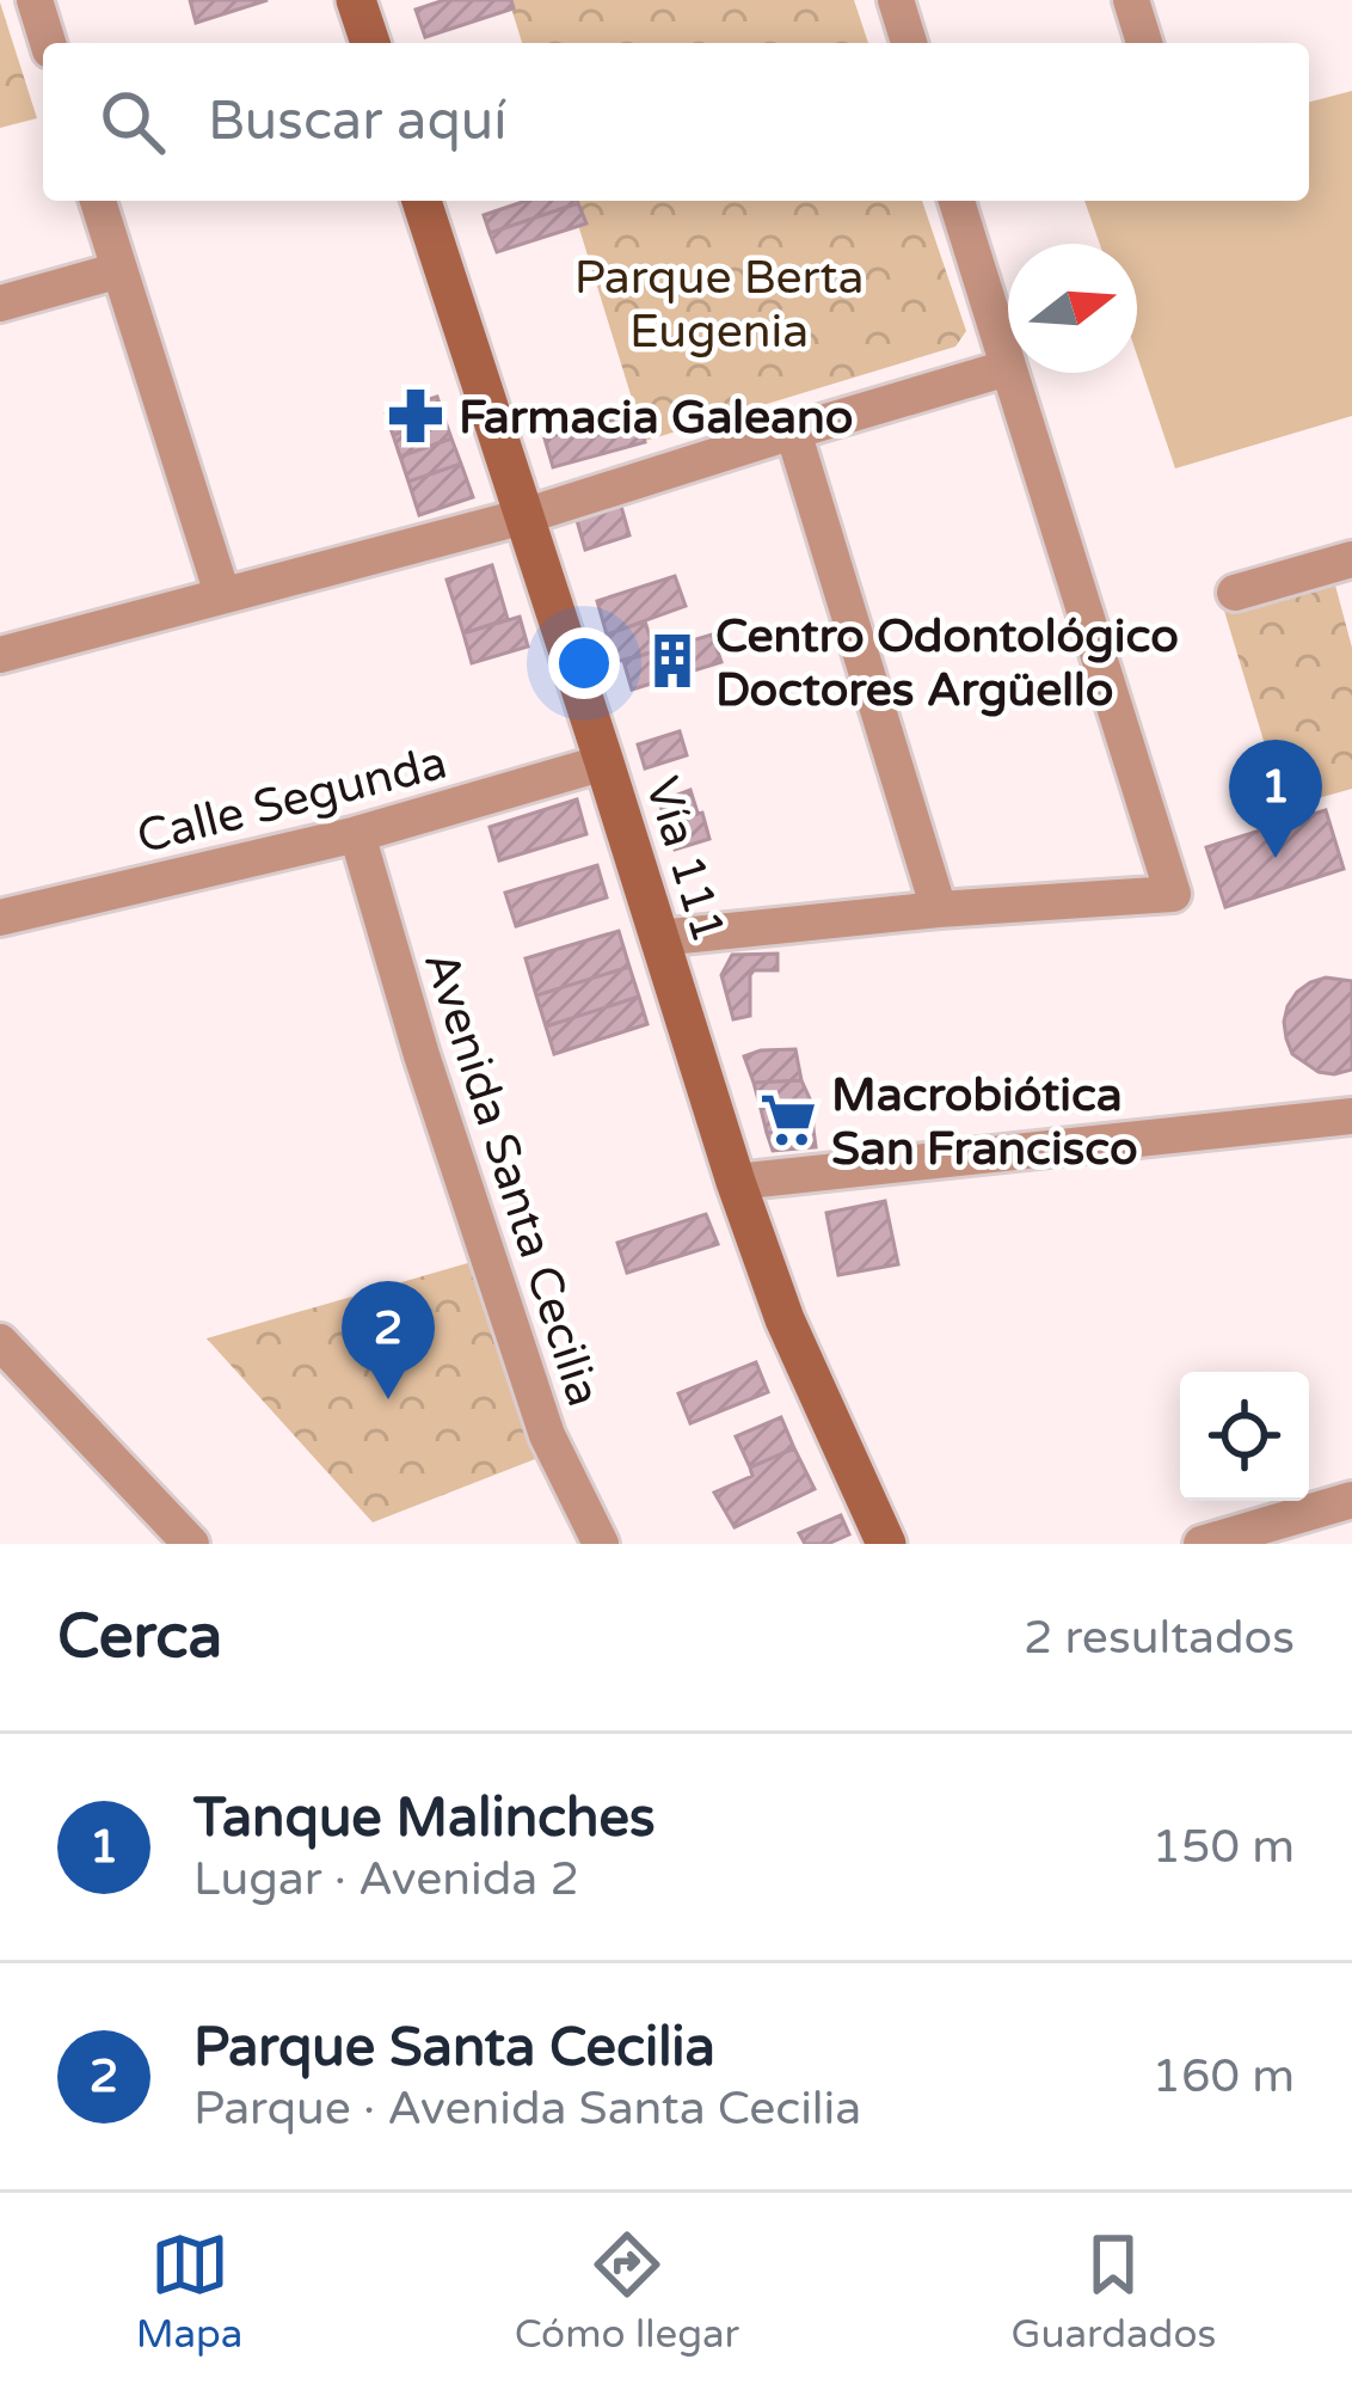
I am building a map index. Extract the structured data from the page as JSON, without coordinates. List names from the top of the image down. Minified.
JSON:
{"streets":{"main road":["Vía 111"],"street":["Calle Segunda","Avenida Santa Cecilia"]},"crossings":[["Calle Segunda","Vía 111"],["Calle Segunda","Avenida Santa Cecilia"]],"parks":["Parque Berta Eugenia"],"places":{"pharmacy":["Farmacia Galeano"],"building":["Centro Odontológico Doctores Argüello"],"supermarket":["Macrobiótica San Francisco"]},"north":"right","page":{"search":"Buscar aquí","pins":["1","2"],"heading":["Cerca","2 resultados"],"list":[{"mark":"1","name":"Tanque Malinches","note":"Lugar · Avenida 2","value":"150 m"},{"mark":"2","name":"Parque Santa Cecilia","note":"Parque · Avenida Santa Cecilia","value":"160 m"}],"nav":["Mapa","Cómo llegar","Guardados"]}}
